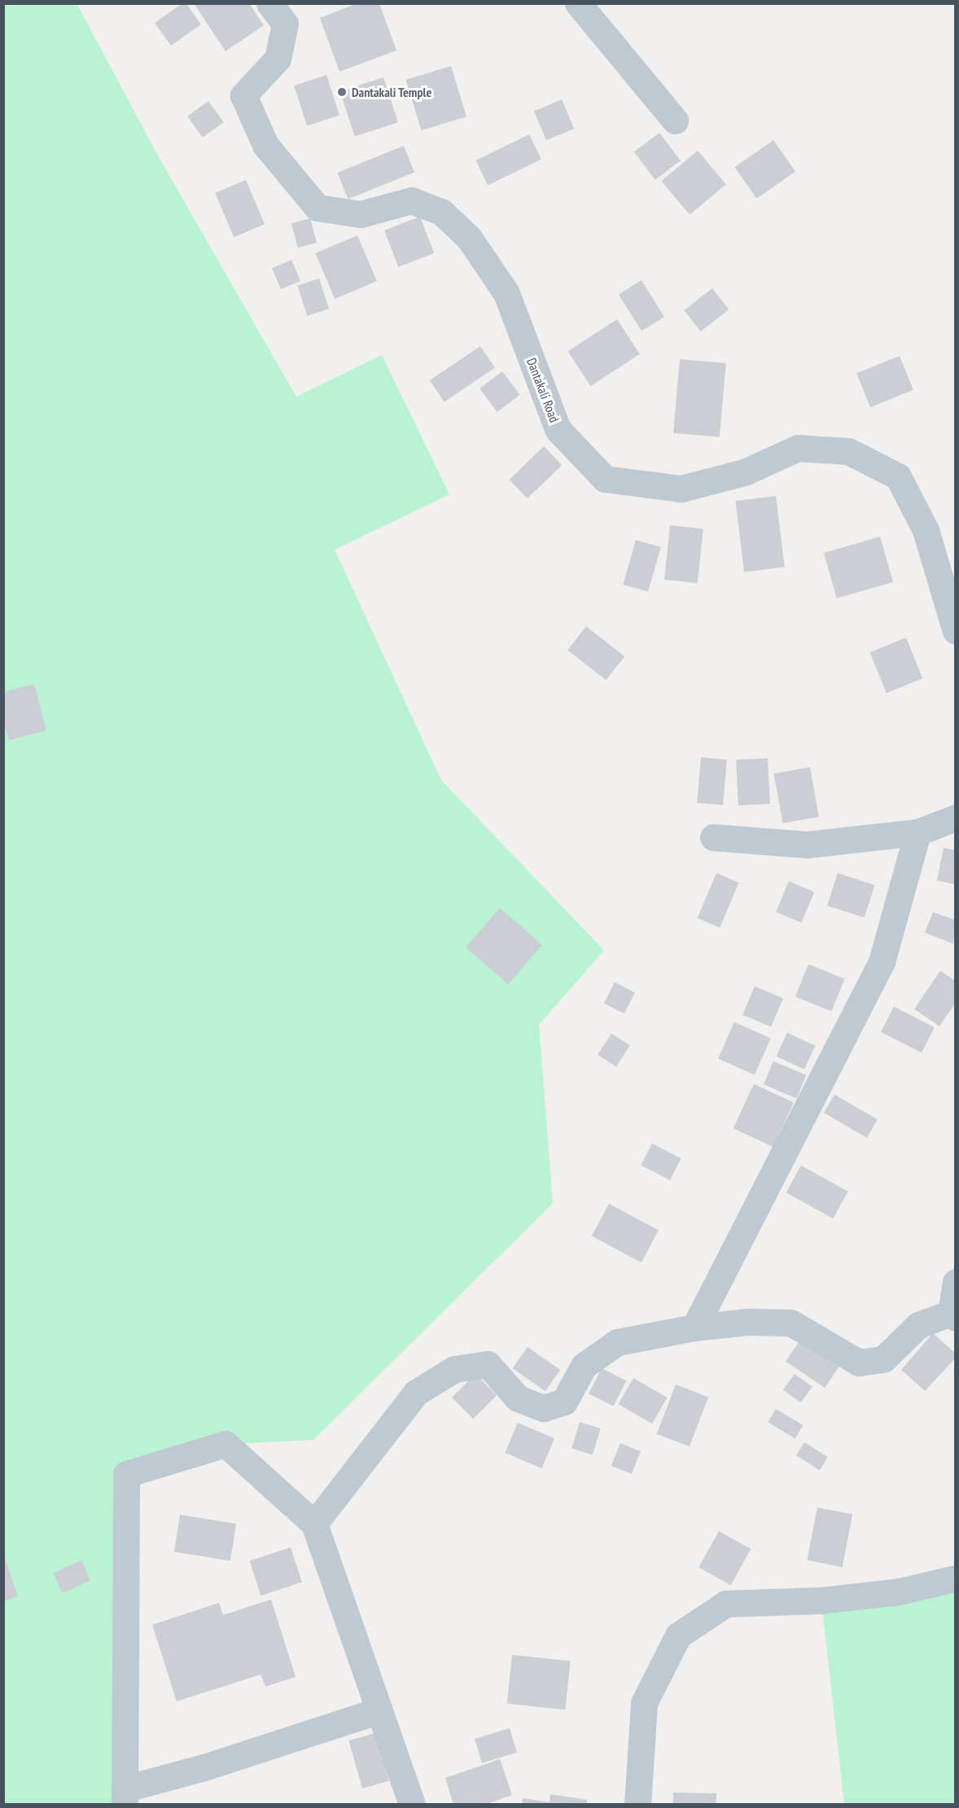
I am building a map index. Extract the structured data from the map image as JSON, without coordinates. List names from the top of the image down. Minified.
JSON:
{"streets":{"street":["Dantakali Road"]},"places":["Dantakali Temple"]}
